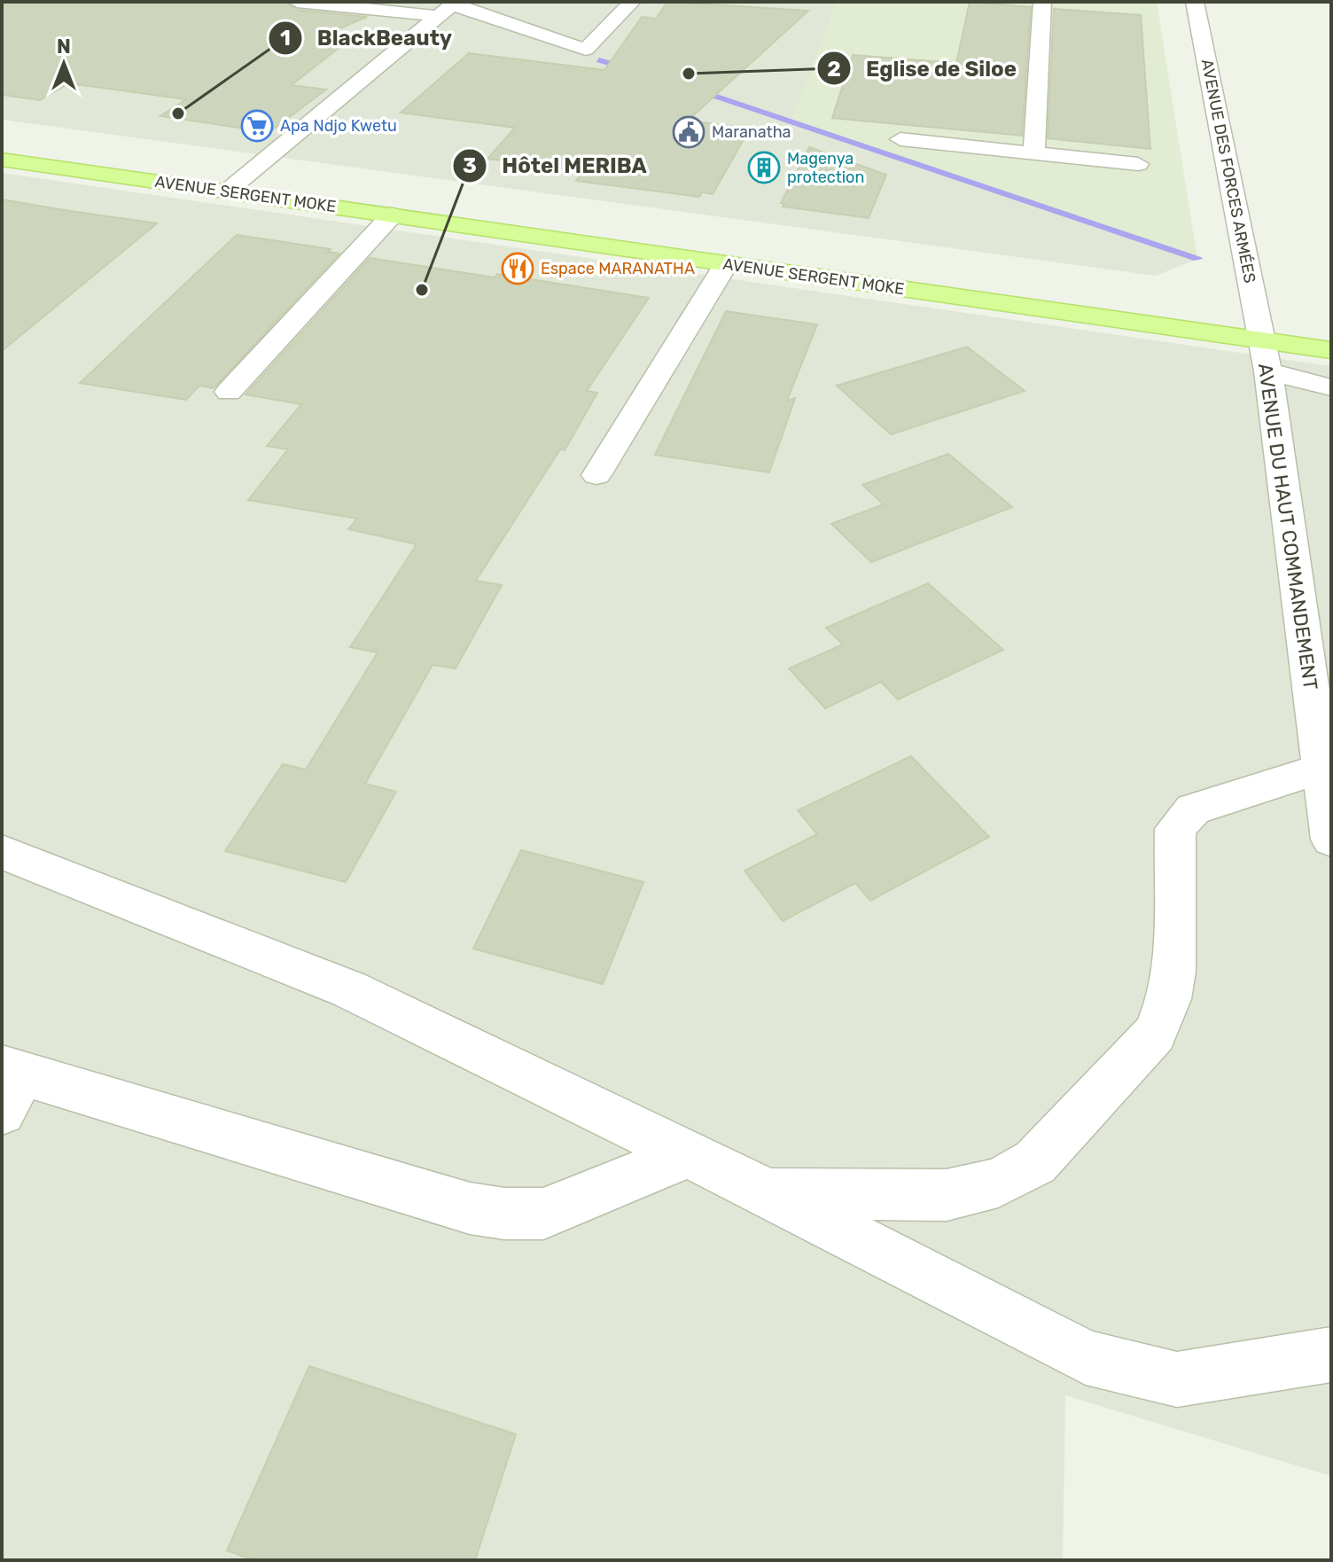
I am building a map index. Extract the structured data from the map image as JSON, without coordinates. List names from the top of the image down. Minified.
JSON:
{"streets":{"main road":["AVENUE SERGENT MOKE"],"street":["AVENUE DES FORCES ARMÉES","AVENUE DU HAUT COMMANDEMENT"]},"crossings":[["AVENUE DES FORCES ARMÉES","AVENUE SERGENT MOKE"],["AVENUE DES FORCES ARMÉES","AVENUE DU HAUT COMMANDEMENT"],["AVENUE SERGENT MOKE","AVENUE DU HAUT COMMANDEMENT"]],"places":{"other":["Eglise de Siloe","BlackBeauty","Hôtel MERIBA"],"supermarket":["Apa Ndjo Kwetu"],"public building":["Maranatha"],"building":["Magenya protection"],"restaurant":["Espace MARANATHA"]},"north":"top"}
